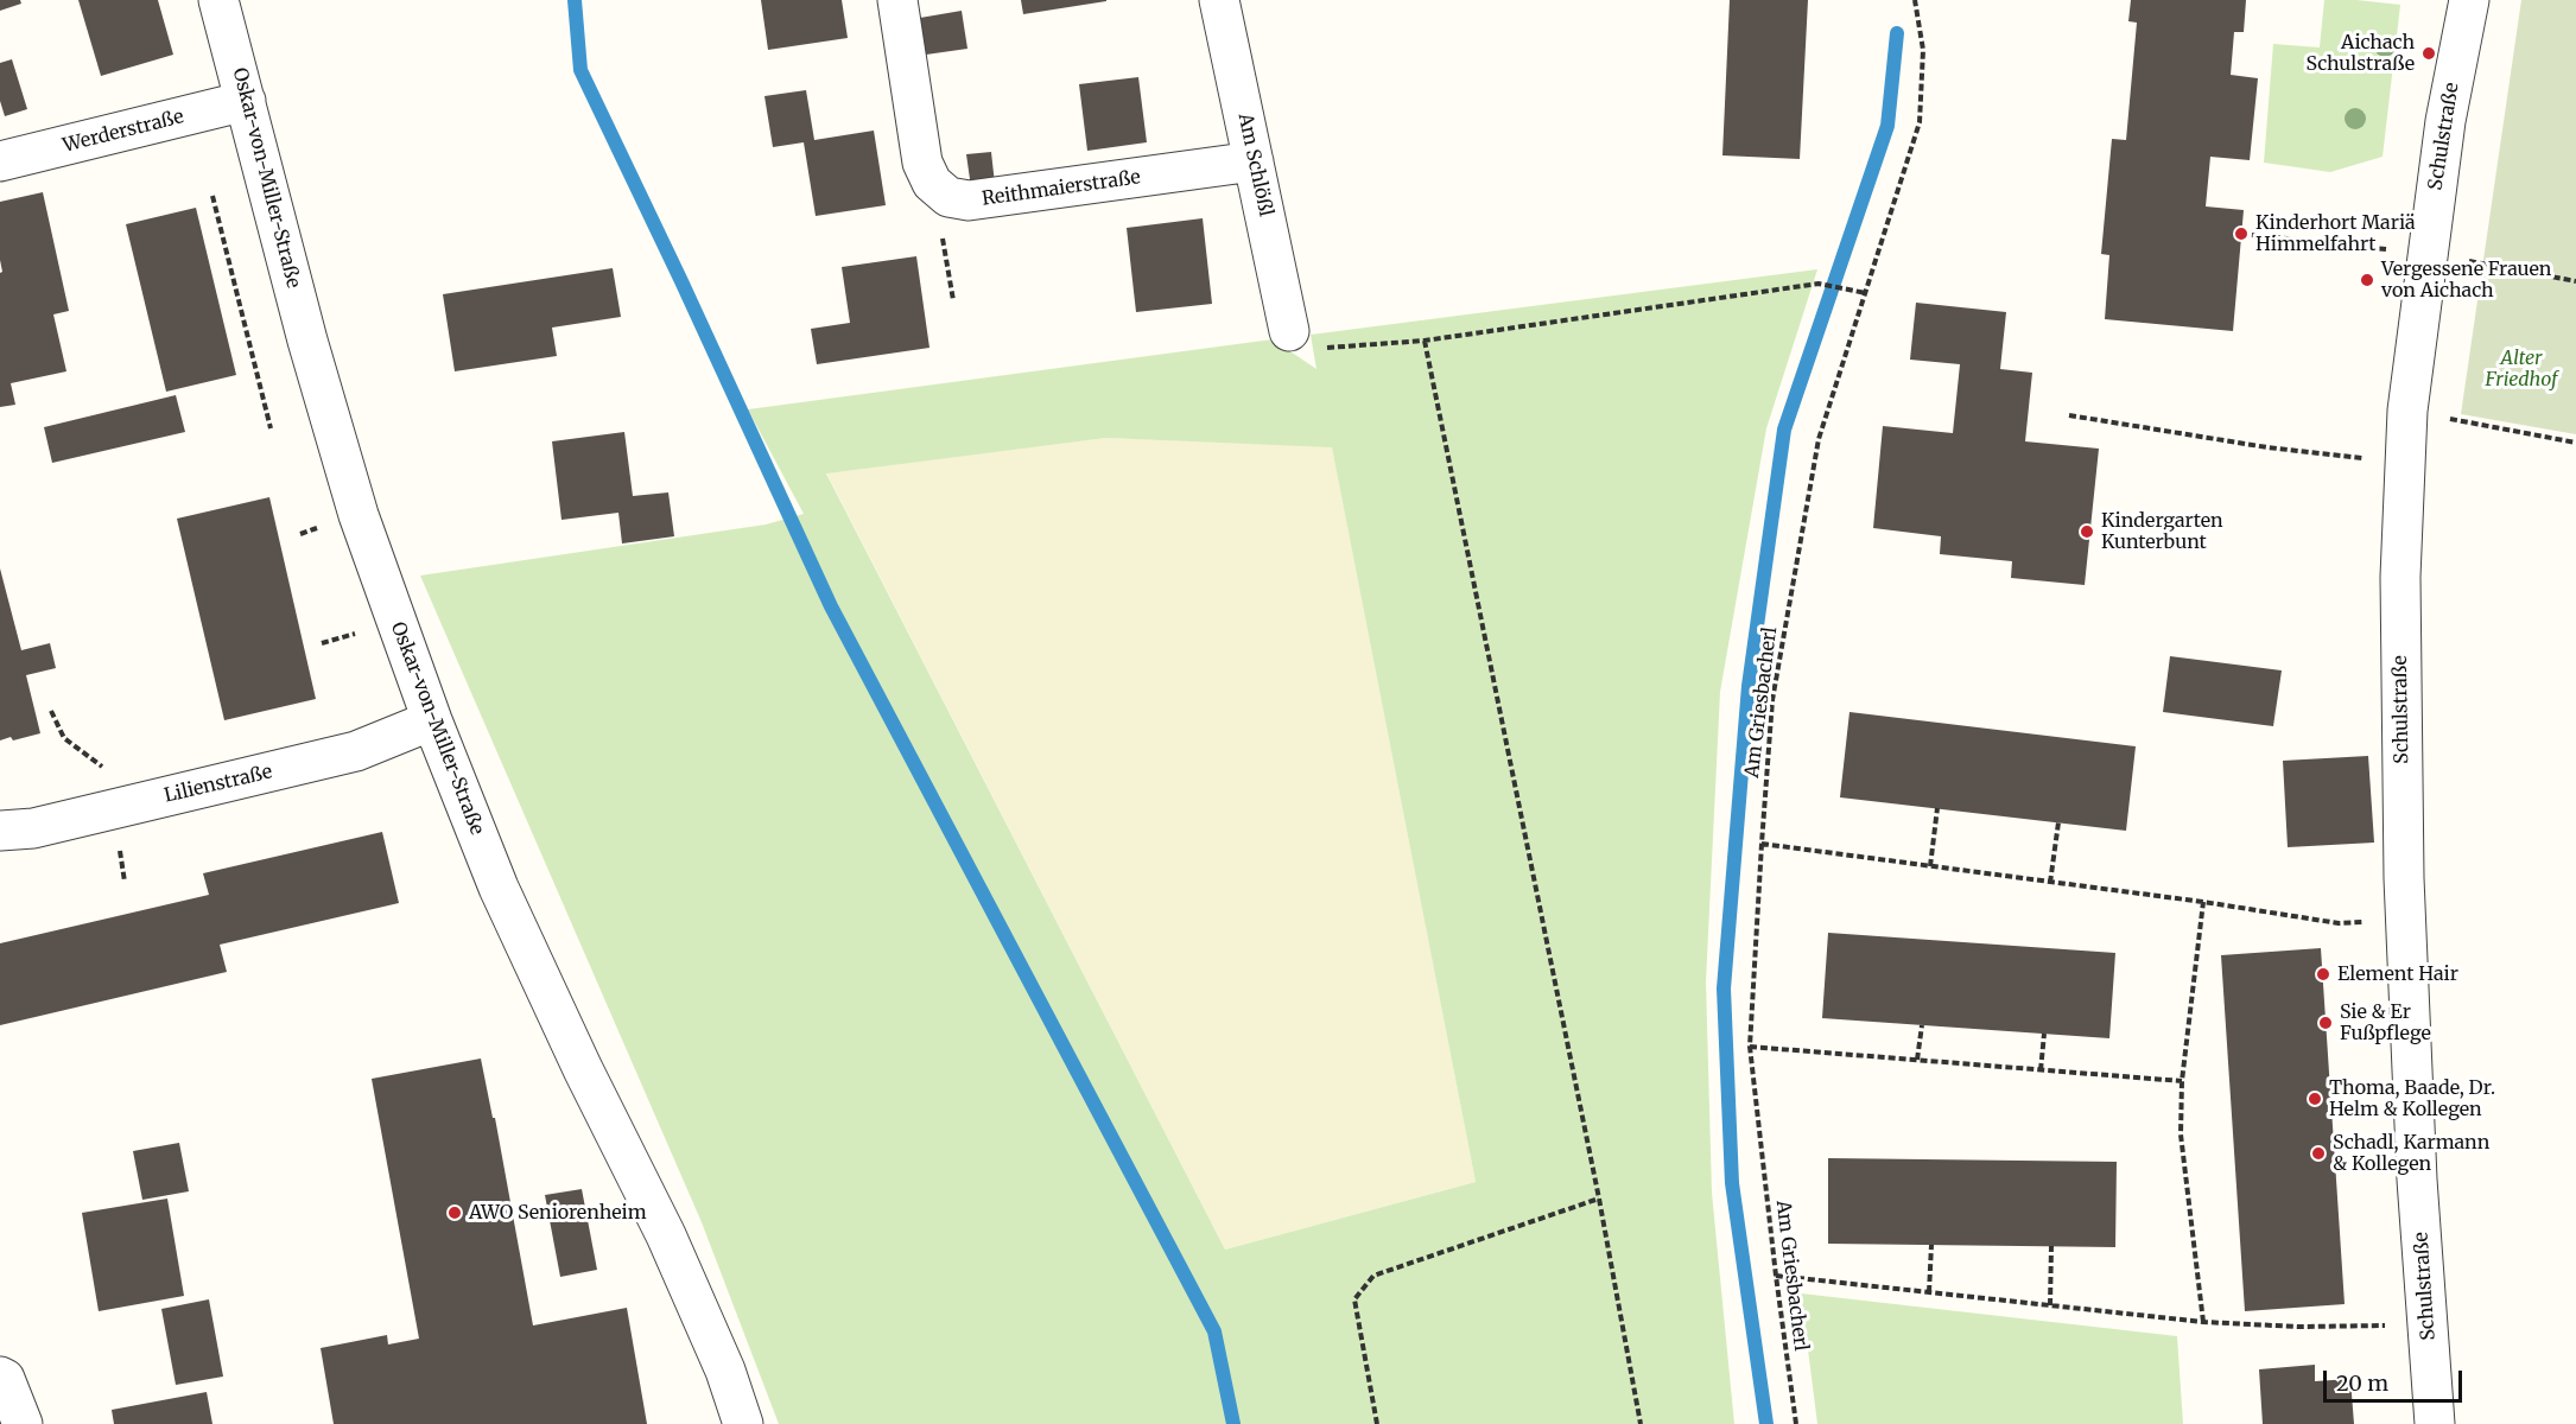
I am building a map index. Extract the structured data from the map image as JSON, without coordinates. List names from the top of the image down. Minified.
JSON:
{"streets":{"street":["Werderstraße","Schulstraße","Am Schlößl","Oskar-von-Miller-Straße","Reithmaierstraße","Lilienstraße"],"path":["Am Griesbacherl"]},"crossings":[["Werderstraße","Oskar-von-Miller-Straße"],["Am Schlößl","Reithmaierstraße"],["Oskar-von-Miller-Straße","Lilienstraße"]],"parks":["Alter Friedhof"],"places":["Aichach Schulstraße","Kinderhort Mariä Himmelfahrt","Vergessene Frauen von Aichach","Kindergarten Kunterbunt","Element Hair","Sie & Er Fußpflege","Thoma, Baade, Dr. Helm & Kollegen","Schadl, Karmann & Kollegen","AWO Seniorenheim"],"scale_bar":"20 m"}
